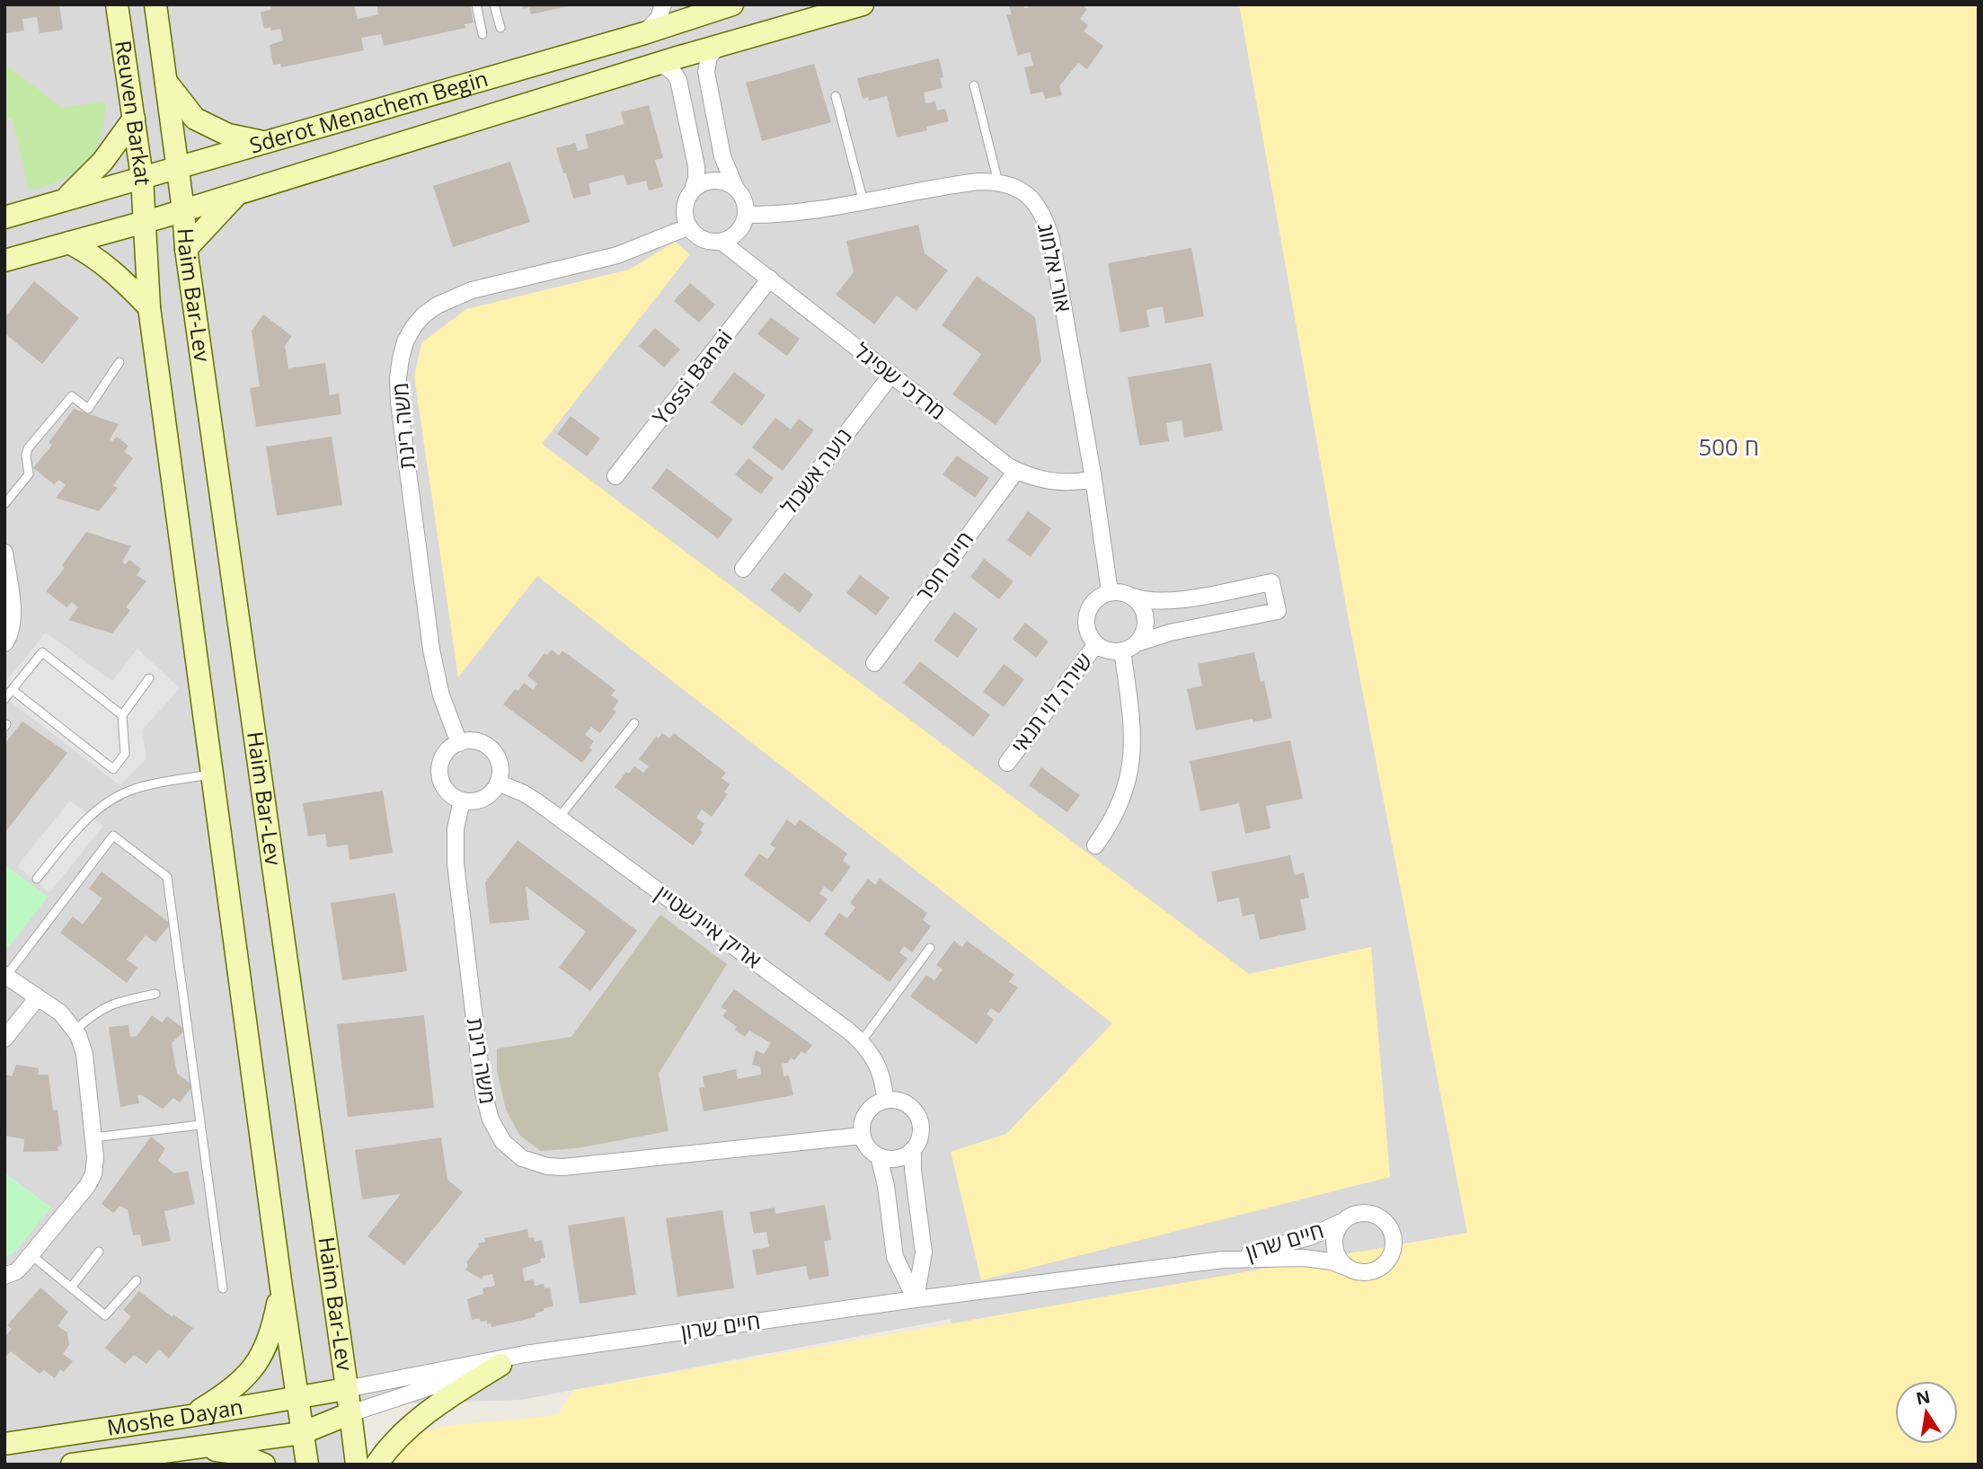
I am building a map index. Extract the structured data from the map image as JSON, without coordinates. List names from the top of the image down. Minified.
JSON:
{"streets":{"street":["Sderot Menachem Begin","Reuven Barkat","אורי אלמוג","Haim Bar-Lev","Yossi Banai","מרדכי שפיגל","משה רינת","נועה אשכול","חיים חפר","שירה לוי תנאי","אריק איינשטיין","חיים שרון","Moshe Dayan"]},"crossings":[["Sderot Menachem Begin","Reuven Barkat"],["Sderot Menachem Begin","Haim Bar-Lev"],["Reuven Barkat","Haim Bar-Lev"],["אורי אלמוג","מרדכי שפיגל"],["אורי אלמוג","משה רינת"],["אורי אלמוג","שירה לוי תנאי"],["Haim Bar-Lev","חיים שרון"],["Haim Bar-Lev","Moshe Dayan"],["Yossi Banai","מרדכי שפיגל"],["מרדכי שפיגל","משה רינת"],["מרדכי שפיגל","נועה אשכול"],["מרדכי שפיגל","חיים חפר"],["משה רינת","אריק איינשטיין"],["חיים שרון","Moshe Dayan"]],"districts":["ח 500"],"north":"top"}
